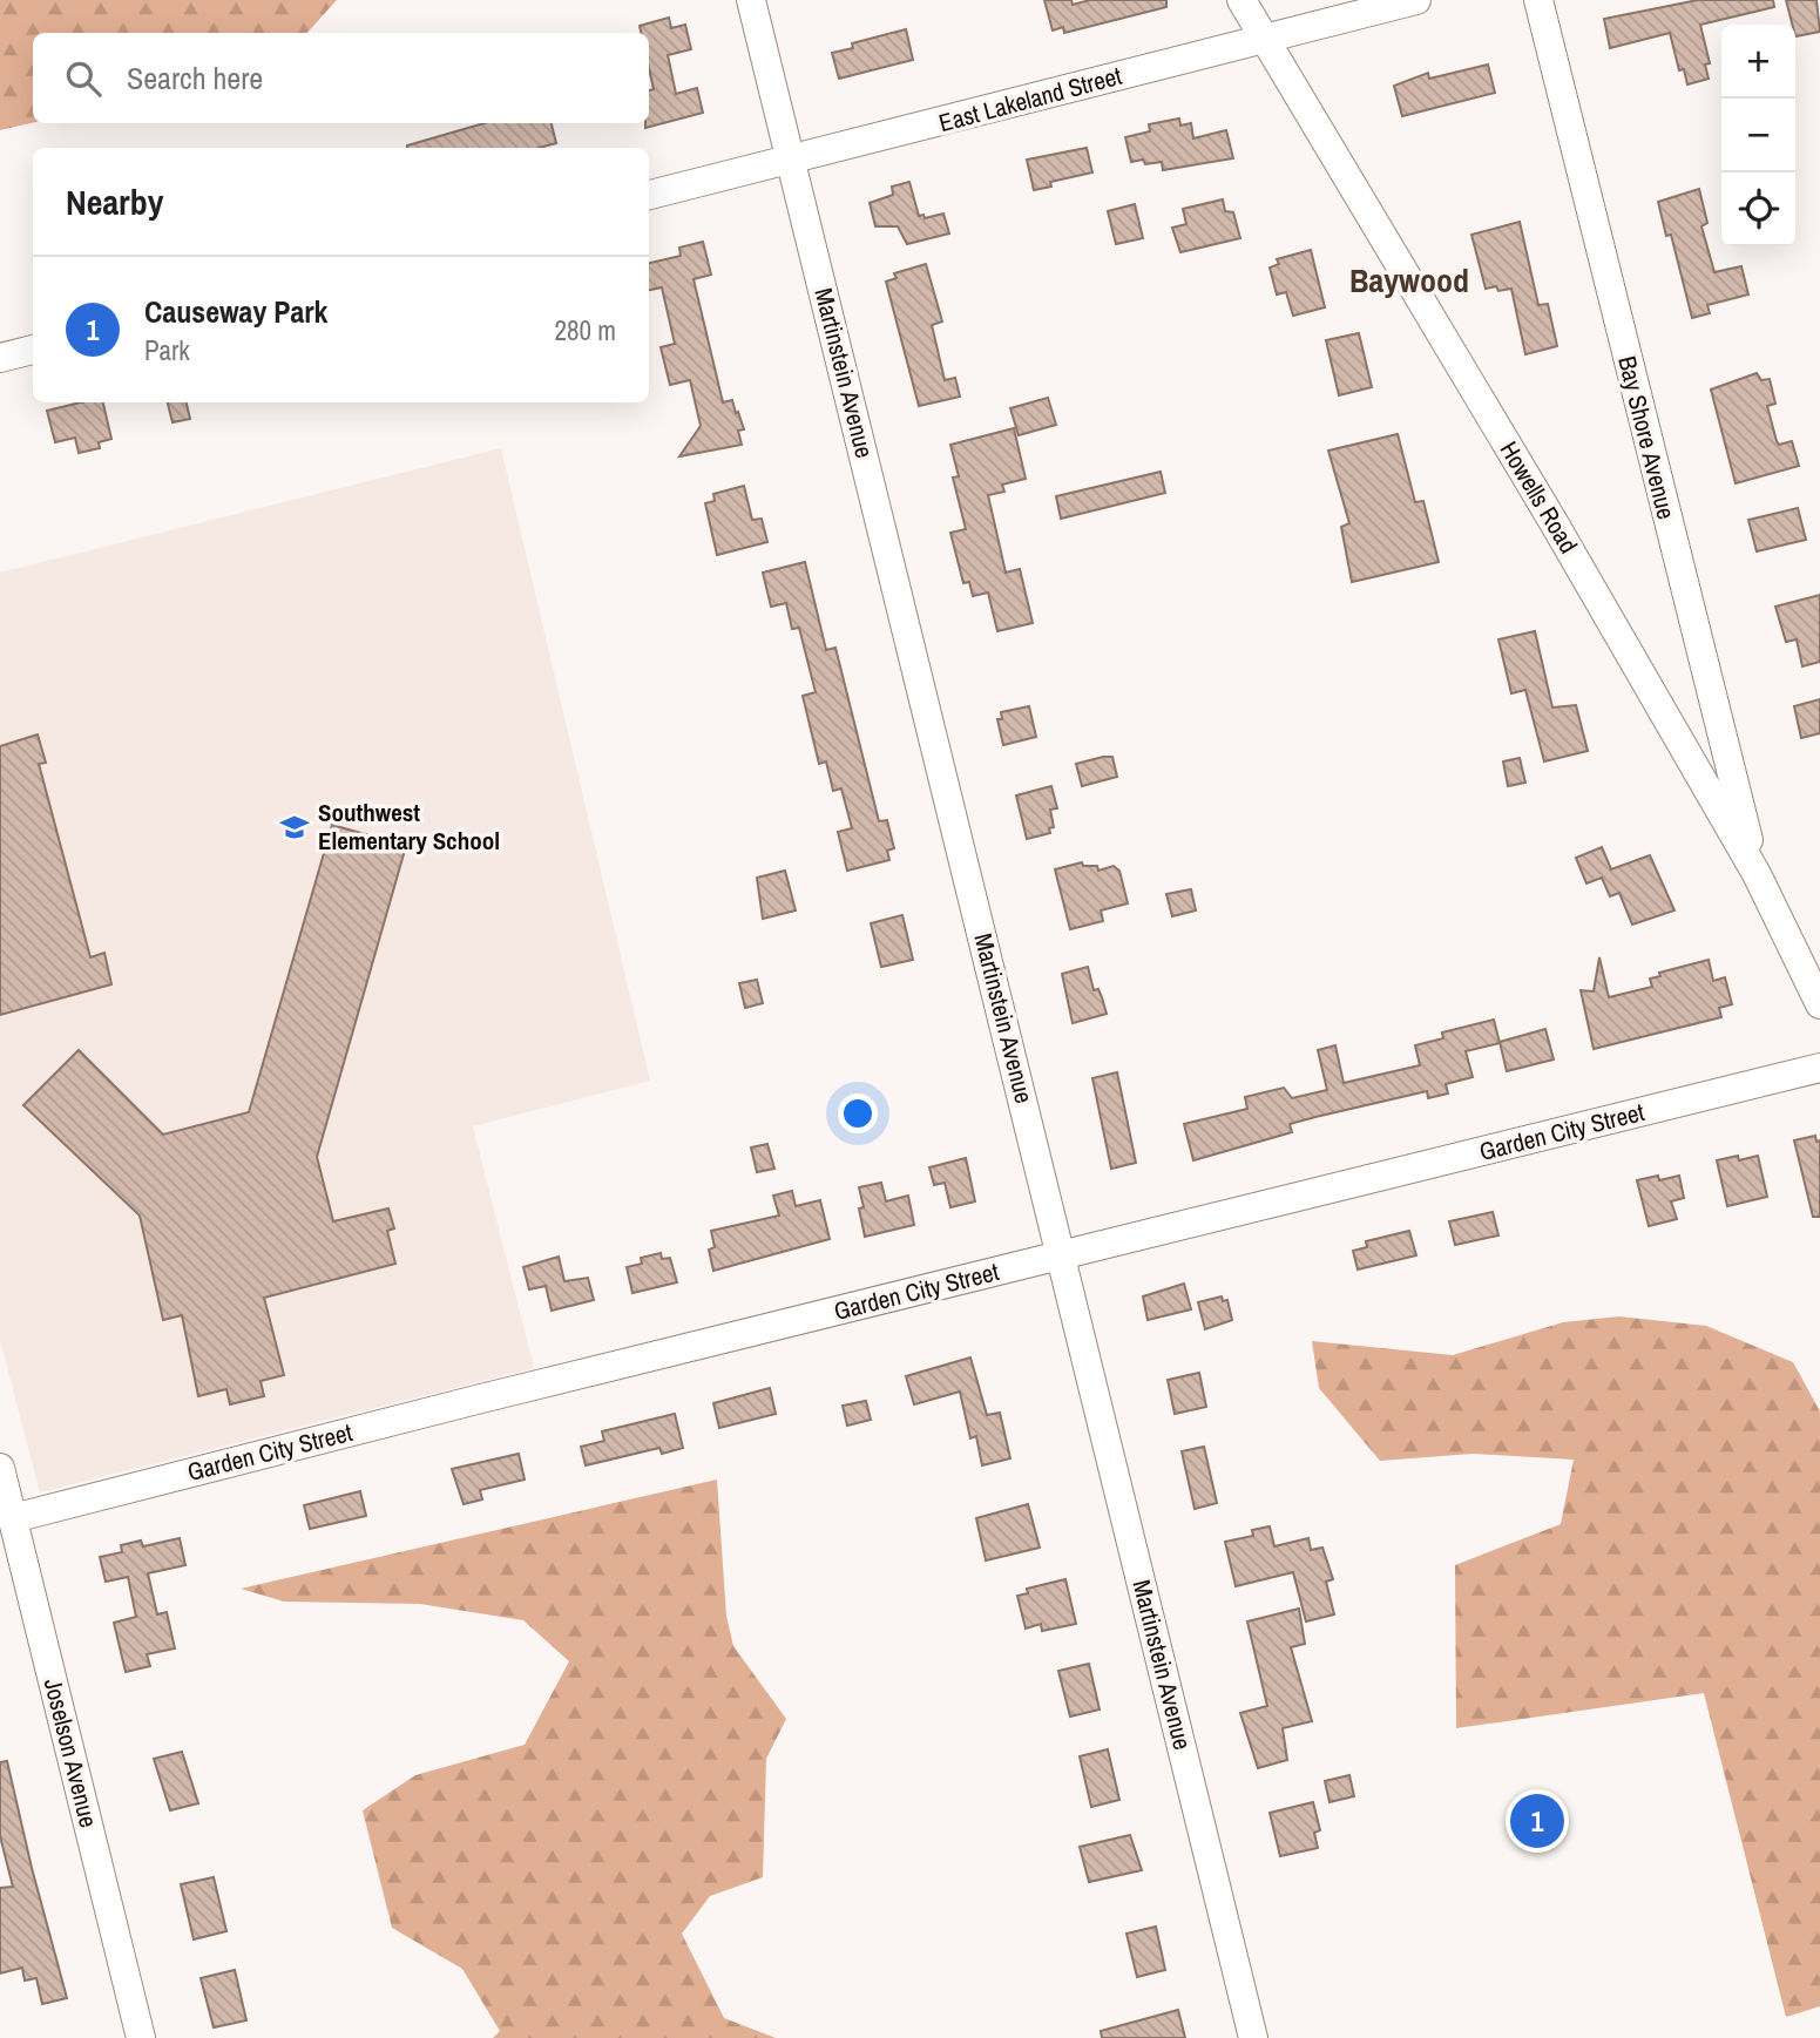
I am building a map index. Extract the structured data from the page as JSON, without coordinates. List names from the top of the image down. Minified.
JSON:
{"streets":{"street":["East Lakeland Street","Martinstein Avenue","Bay Shore Avenue","Howells Road","Garden City Street","Joselson Avenue"]},"crossings":[["East Lakeland Street","Martinstein Avenue"],["East Lakeland Street","Howells Road"],["Martinstein Avenue","Garden City Street"],["Bay Shore Avenue","Howells Road"],["Garden City Street","Joselson Avenue"]],"districts":["Baywood"],"places":{"school or university":["Southwest Elementary School"]},"page":{"map_buttons":["+","−"],"search":"Search here","heading":"Nearby","list":[{"mark":"1","name":"Causeway Park","note":"Park","value":"280 m"}],"pins":"1"}}
